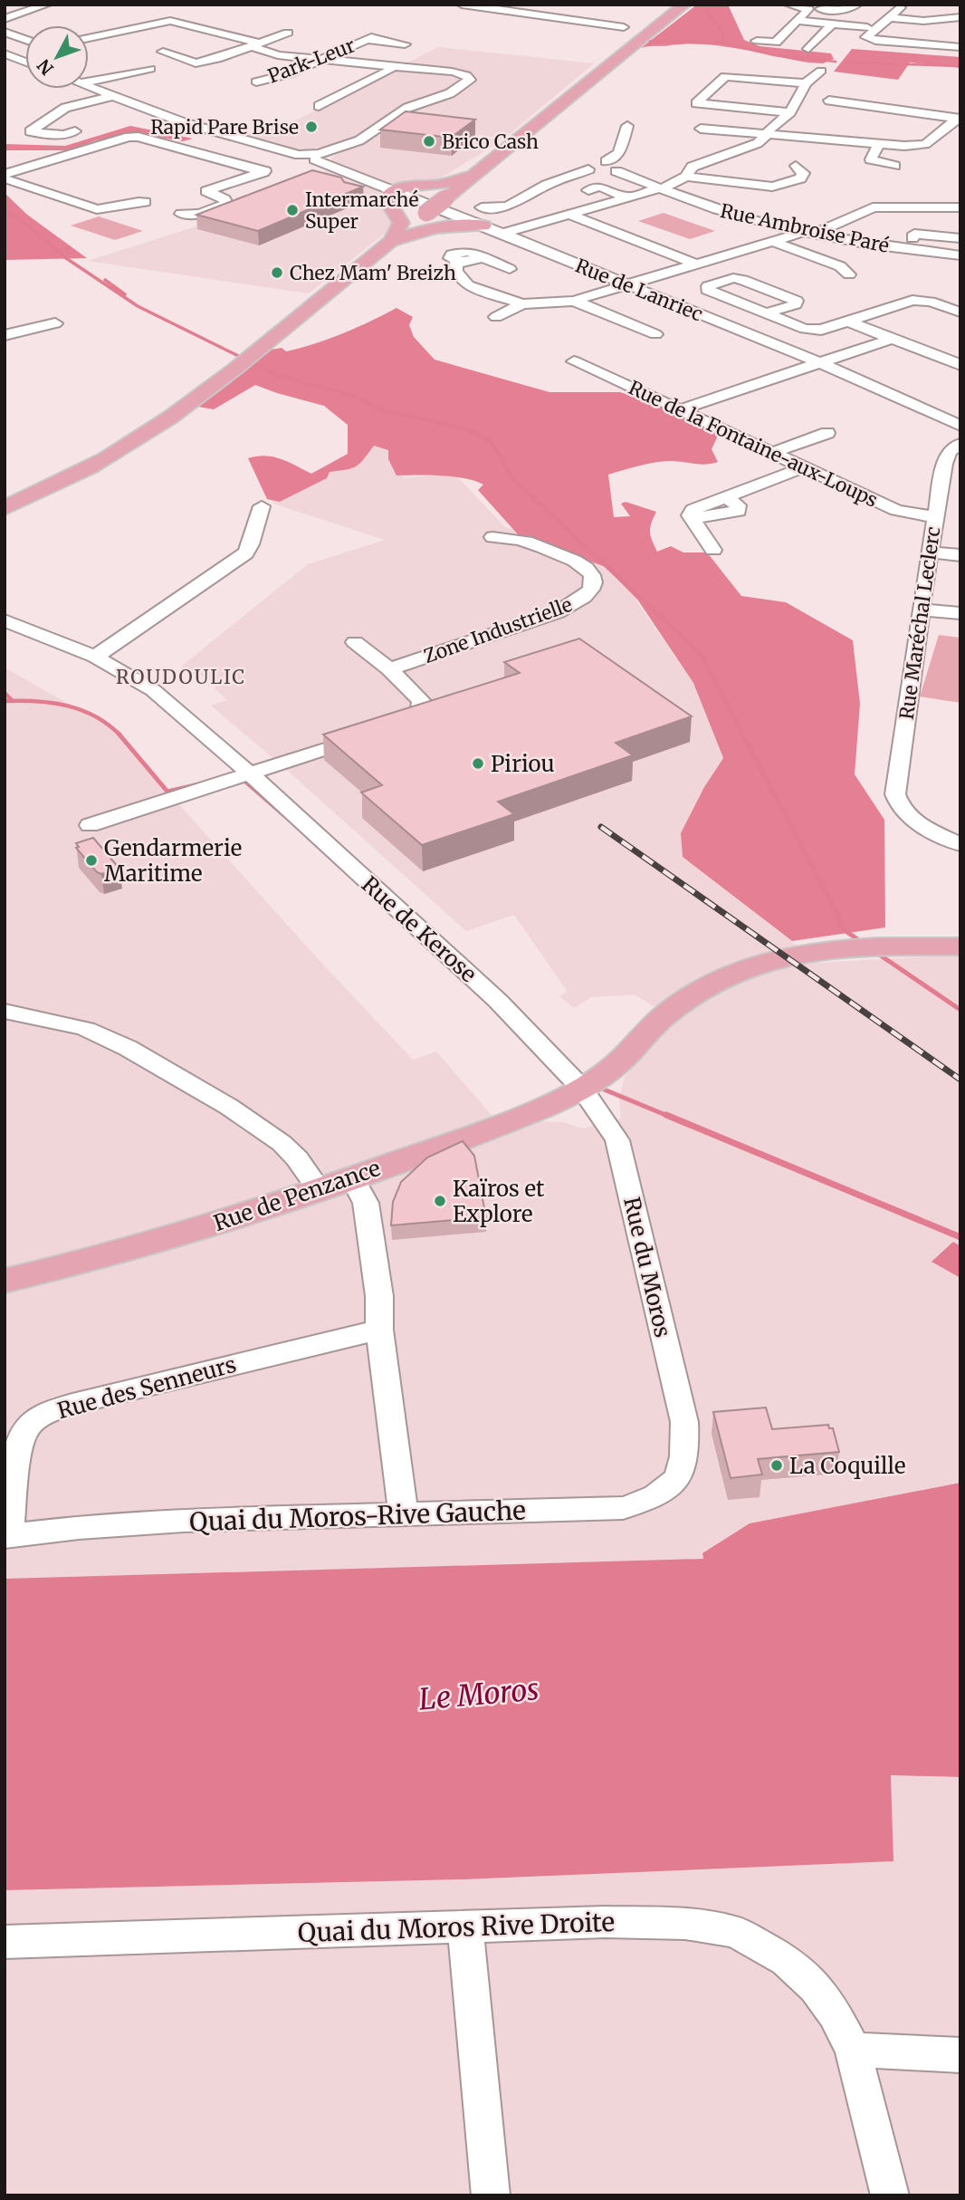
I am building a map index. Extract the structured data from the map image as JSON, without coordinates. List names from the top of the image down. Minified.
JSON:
{"streets":{"main road":["Rue de Penzance"],"street":["Park-Leur","Rue Ambroise Paré","Rue de Lanriec","Rue de la Fontaine-aux-Loups","Rue Maréchal Leclerc","Zone Industrielle","Rue de Kerose","Rue du Moros","Rue des Senneurs","Quai du Moros-Rive Gauche","Quai du Moros Rive Droite"]},"crossings":[["Rue de la Fontaine-aux-Loups","Rue Maréchal Leclerc"],["Zone Industrielle","Rue de Kerose"],["Rue de Kerose","Rue de Penzance"],["Rue de Kerose","Rue du Moros"],["Rue de Penzance","Rue du Moros"],["Rue du Moros","Quai du Moros-Rive Gauche"],["Rue des Senneurs","Quai du Moros-Rive Gauche"]],"districts":["ROUDOULIC"],"water":["Le Moros"],"places":["Rapid Pare Brise","Brico Cash","Intermarché Super","Chez Mam' Breizh","Piriou","Gendarmerie Maritime","Kaïros et Explore","La Coquille"],"north":"bottom left"}
